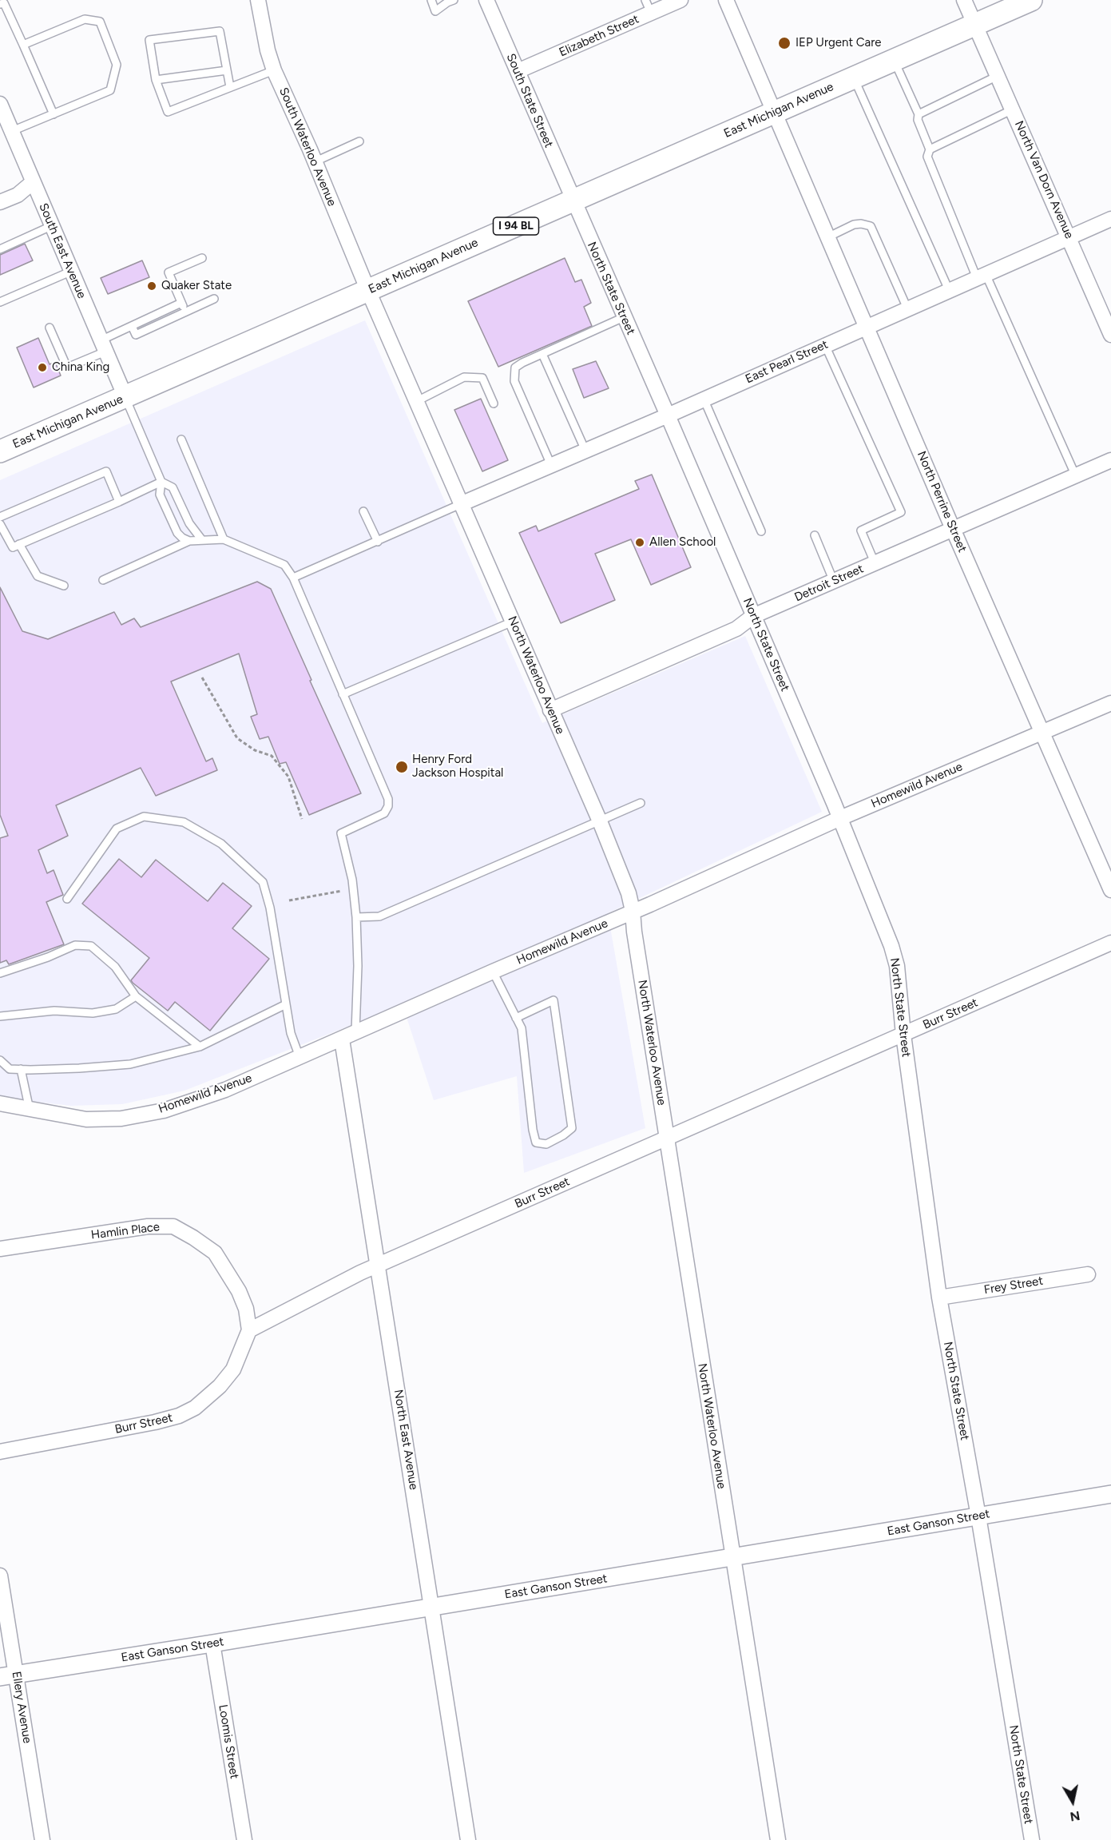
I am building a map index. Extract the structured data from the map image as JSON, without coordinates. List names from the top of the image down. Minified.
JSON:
{"streets":{"main road":["East Michigan Avenue","I 94 BL"],"street":["Elizabeth Street","South State Street","South Waterloo Avenue","North Van Dorn Avenue","South East Avenue","North State Street","East Pearl Street","North Perrine Street","Detroit Street","North Waterloo Avenue","Homewild Avenue","Burr Street","Hamlin Place","Frey Street","North East Avenue","East Ganson Street","Ellery Avenue","Loomis Street"]},"crossings":[["Elizabeth Street","South State Street"],["South State Street","East Michigan Avenue"],["South State Street","North State Street"],["East Michigan Avenue","South Waterloo Avenue"],["East Michigan Avenue","North Van Dorn Avenue"],["East Michigan Avenue","South East Avenue"],["East Michigan Avenue","North State Street"],["East Michigan Avenue","North Perrine Street"],["East Michigan Avenue","North Waterloo Avenue"],["South Waterloo Avenue","North Waterloo Avenue"],["North Van Dorn Avenue","East Pearl Street"],["North State Street","East Pearl Street"],["North State Street","Detroit Street"],["North State Street","Homewild Avenue"],["North State Street","Burr Street"],["North State Street","Frey Street"],["North State Street","East Ganson Street"],["East Pearl Street","North Perrine Street"],["East Pearl Street","North Waterloo Avenue"],["North Perrine Street","Detroit Street"],["North Perrine Street","Homewild Avenue"],["Detroit Street","North Waterloo Avenue"],["North Waterloo Avenue","Homewild Avenue"],["North Waterloo Avenue","Burr Street"],["North Waterloo Avenue","East Ganson Street"],["Homewild Avenue","North East Avenue"],["Burr Street","Hamlin Place"],["Burr Street","North East Avenue"],["North East Avenue","East Ganson Street"],["East Ganson Street","Ellery Avenue"],["East Ganson Street","Loomis Street"]],"places":["IEP Urgent Care","Quaker State","China King","Allen School","Henry Ford Jackson Hospital"],"north":"bottom"}
